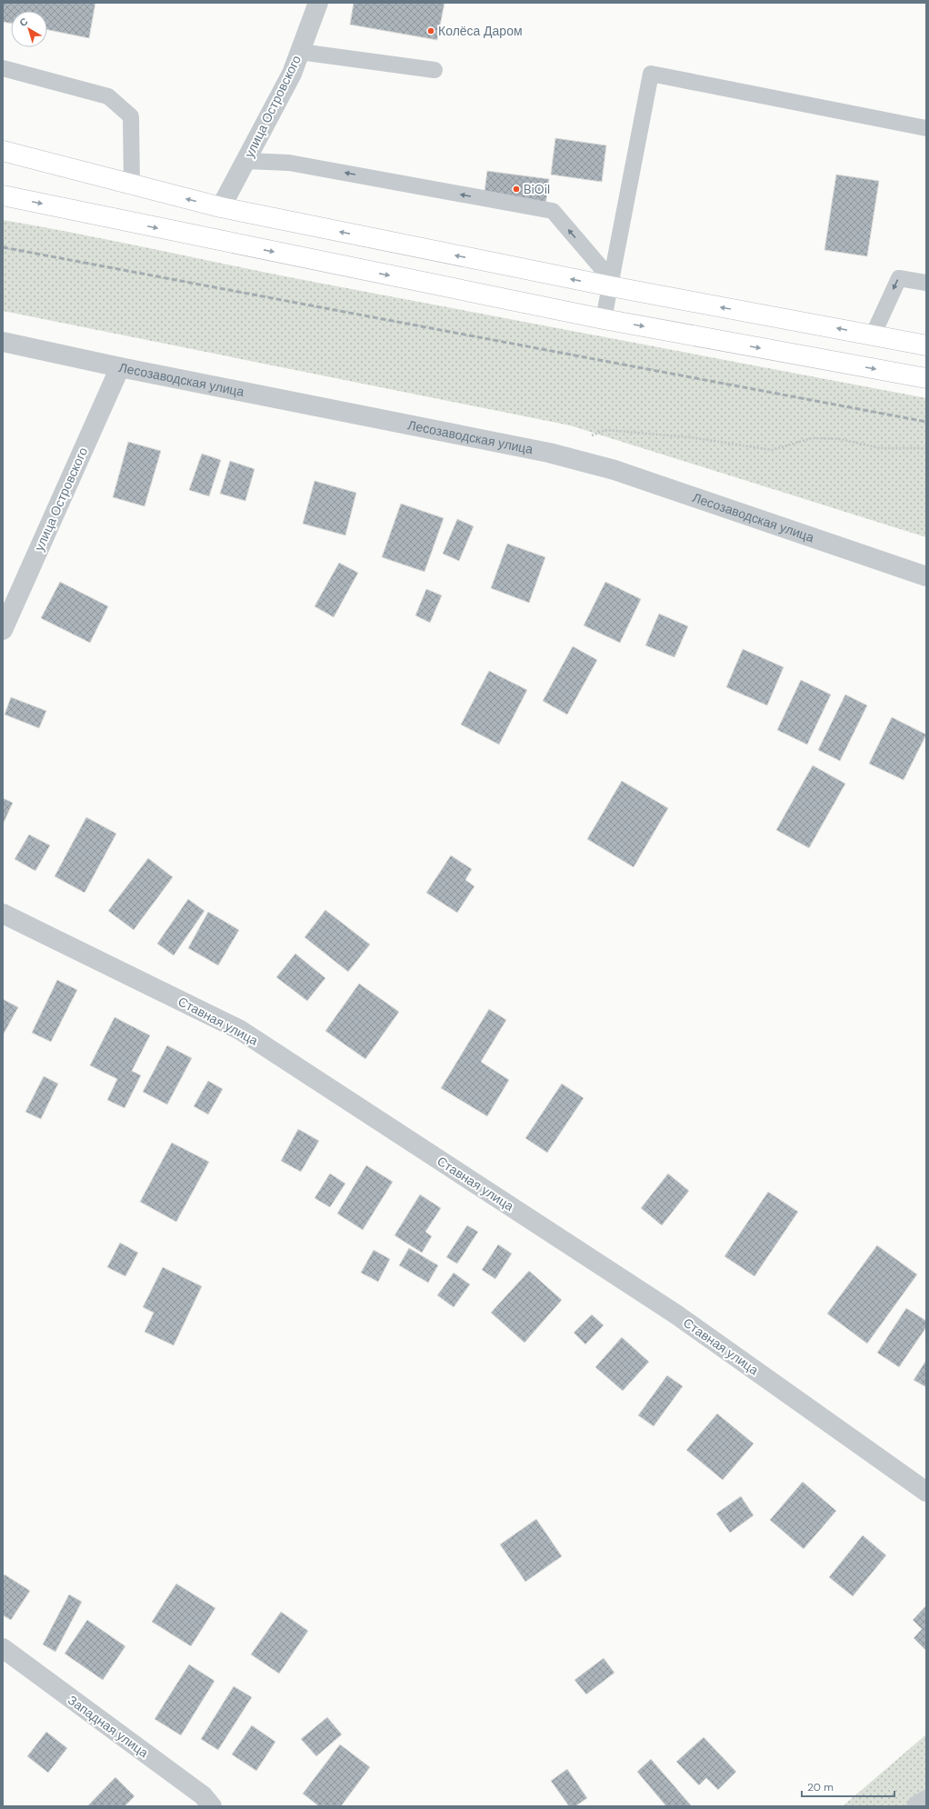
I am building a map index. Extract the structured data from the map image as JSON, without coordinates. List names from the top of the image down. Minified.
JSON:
{"streets":{"street":["улица Островского","Лесозаводская улица","Ставная улица","Западная улица"]},"crossings":[["улица Островского","Лесозаводская улица"]],"places":["Колёса Даром","BiOil"],"scale_bar":"20 m","north":"top left"}
